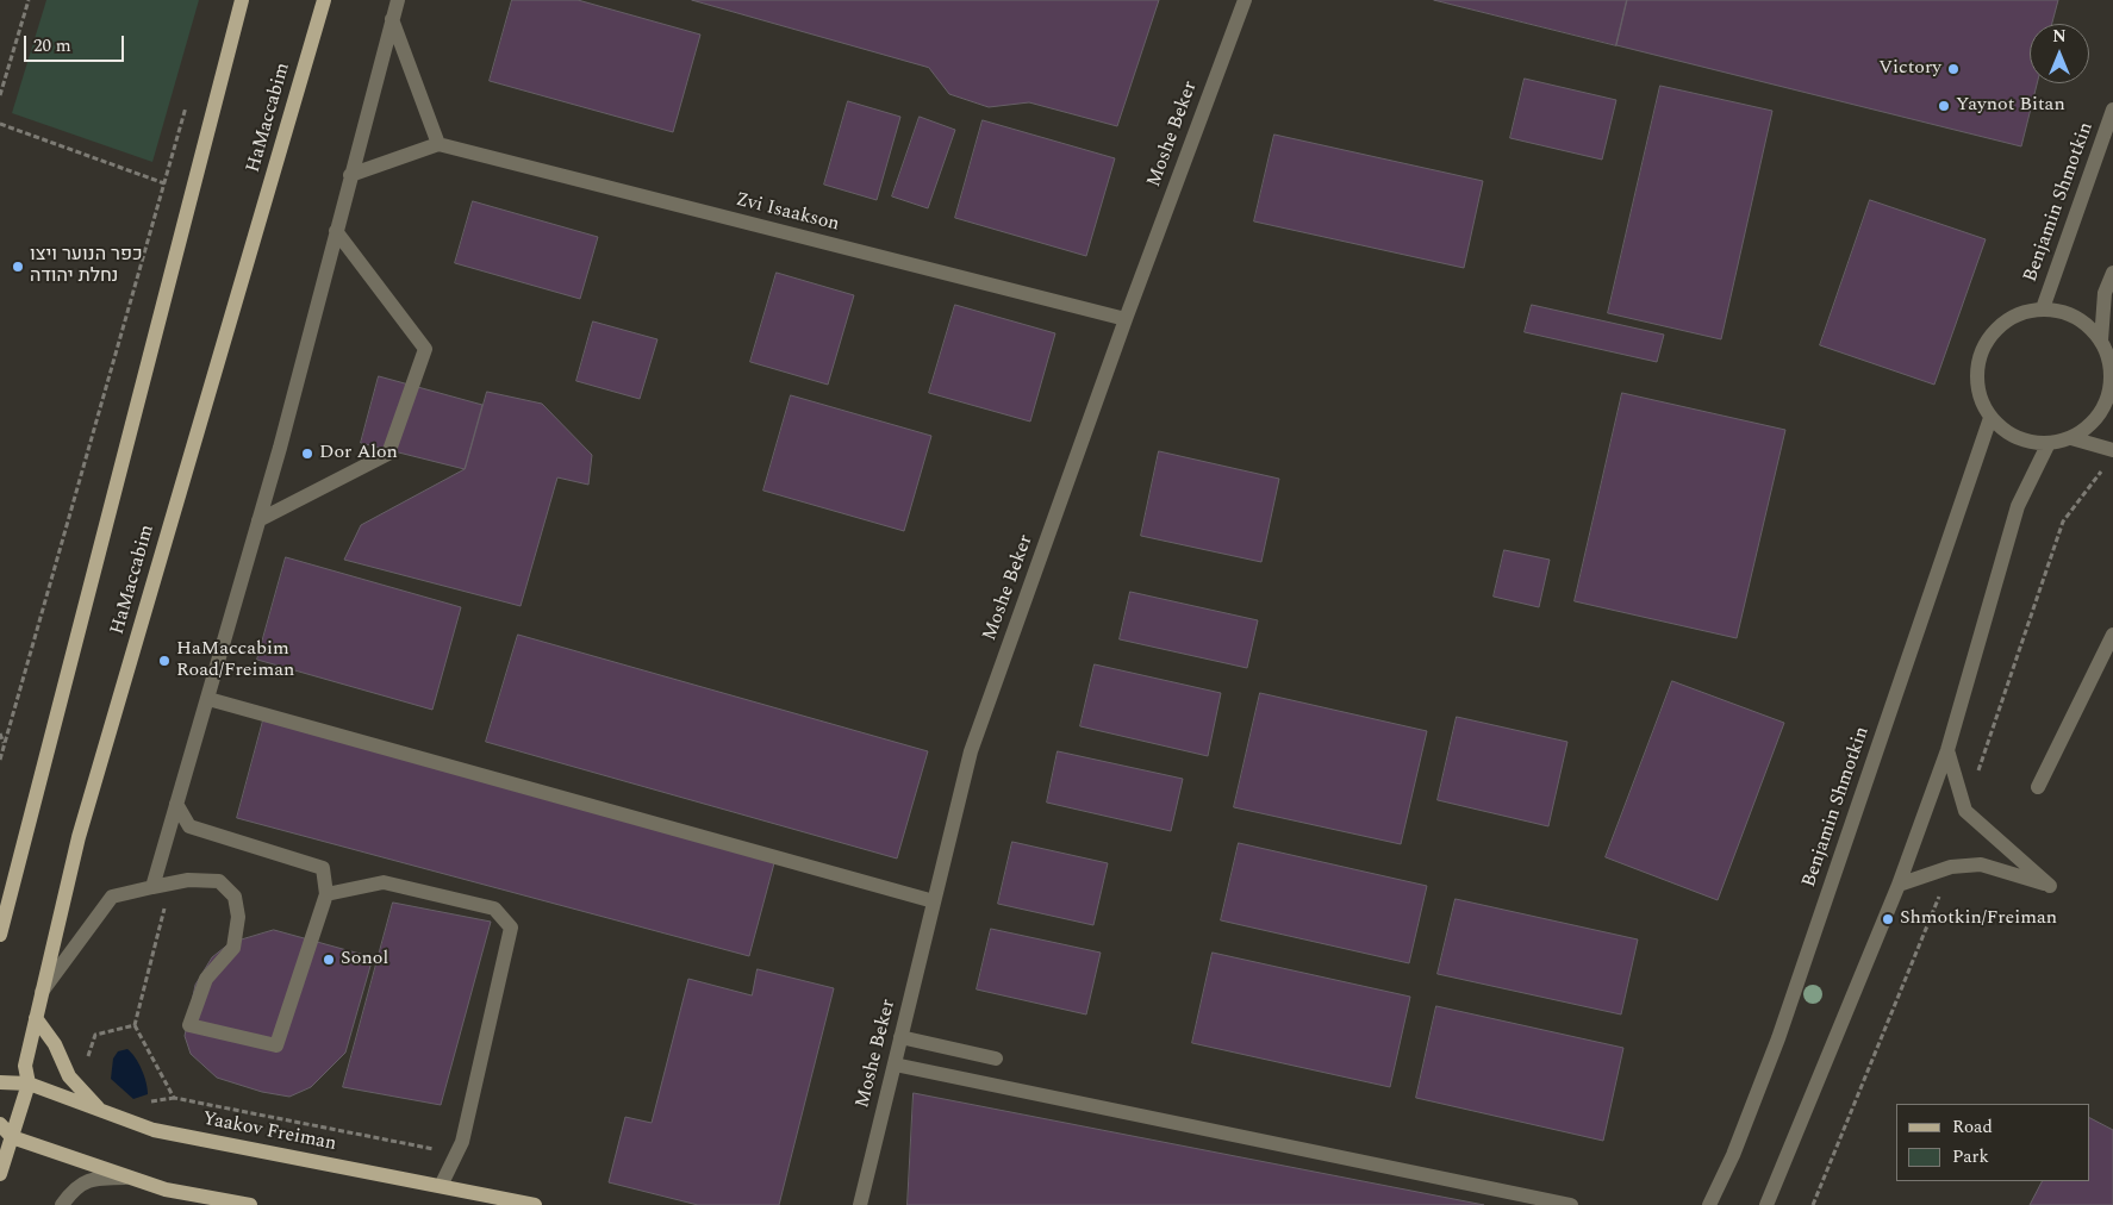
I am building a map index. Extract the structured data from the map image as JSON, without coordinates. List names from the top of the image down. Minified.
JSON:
{"streets":{"main road":["HaMaccabim","Yaakov Freiman"],"street":["Moshe Beker","Benjamin Shmotkin","Zvi Isaakson"]},"crossings":[["HaMaccabim","Yaakov Freiman"],["Moshe Beker","Zvi Isaakson"]],"places":["Victory","Yaynot Bitan","כפר הנוער ויצו נחלת יהודה","Dor Alon","HaMaccabim Road/Freiman","Shmotkin/Freiman","Sonol"],"legend":["Road","Park"],"scale_bar":"20 m","north":"top"}
